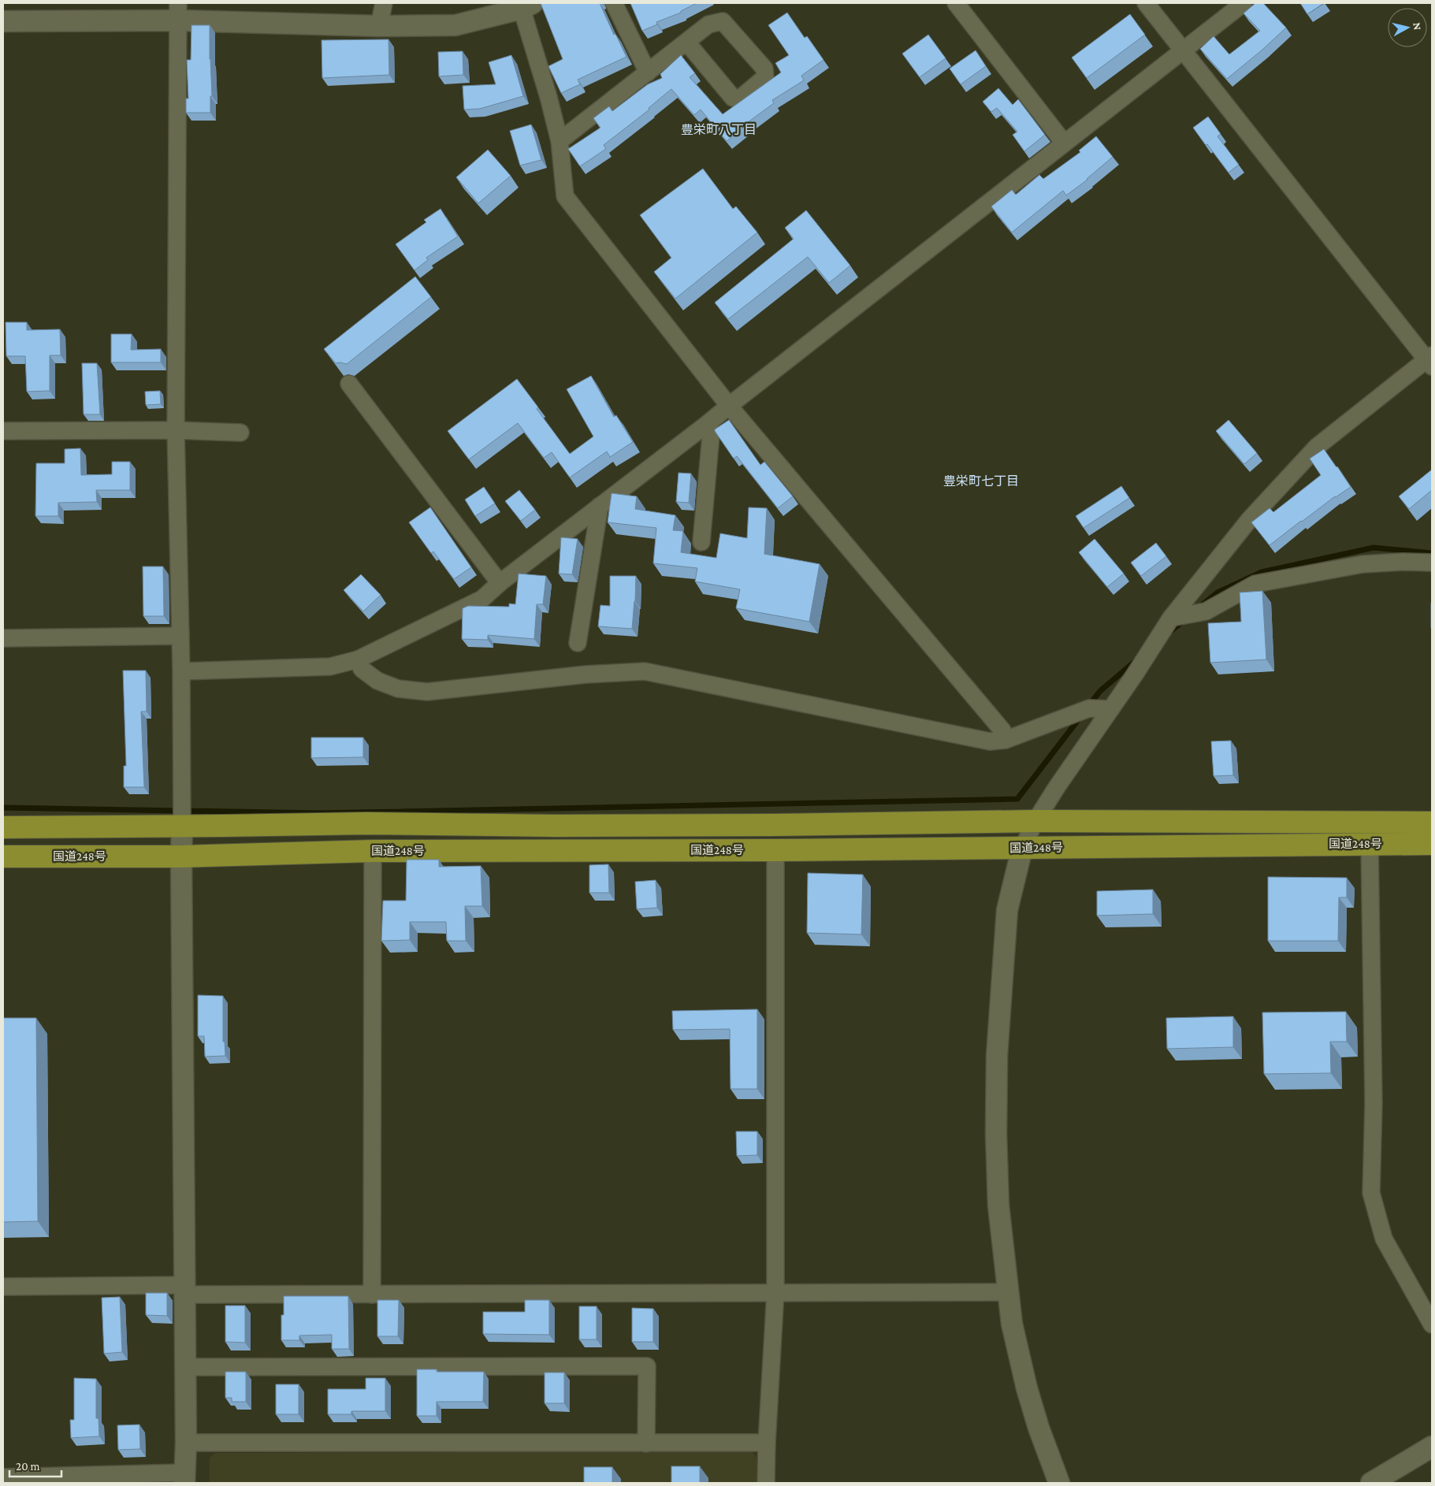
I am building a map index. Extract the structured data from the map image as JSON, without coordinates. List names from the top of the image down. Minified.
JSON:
{"streets":{"highway":["国道248号"]},"districts":["豊栄町八丁目","豊栄町七丁目"],"scale_bar":"20 m","north":"right"}
